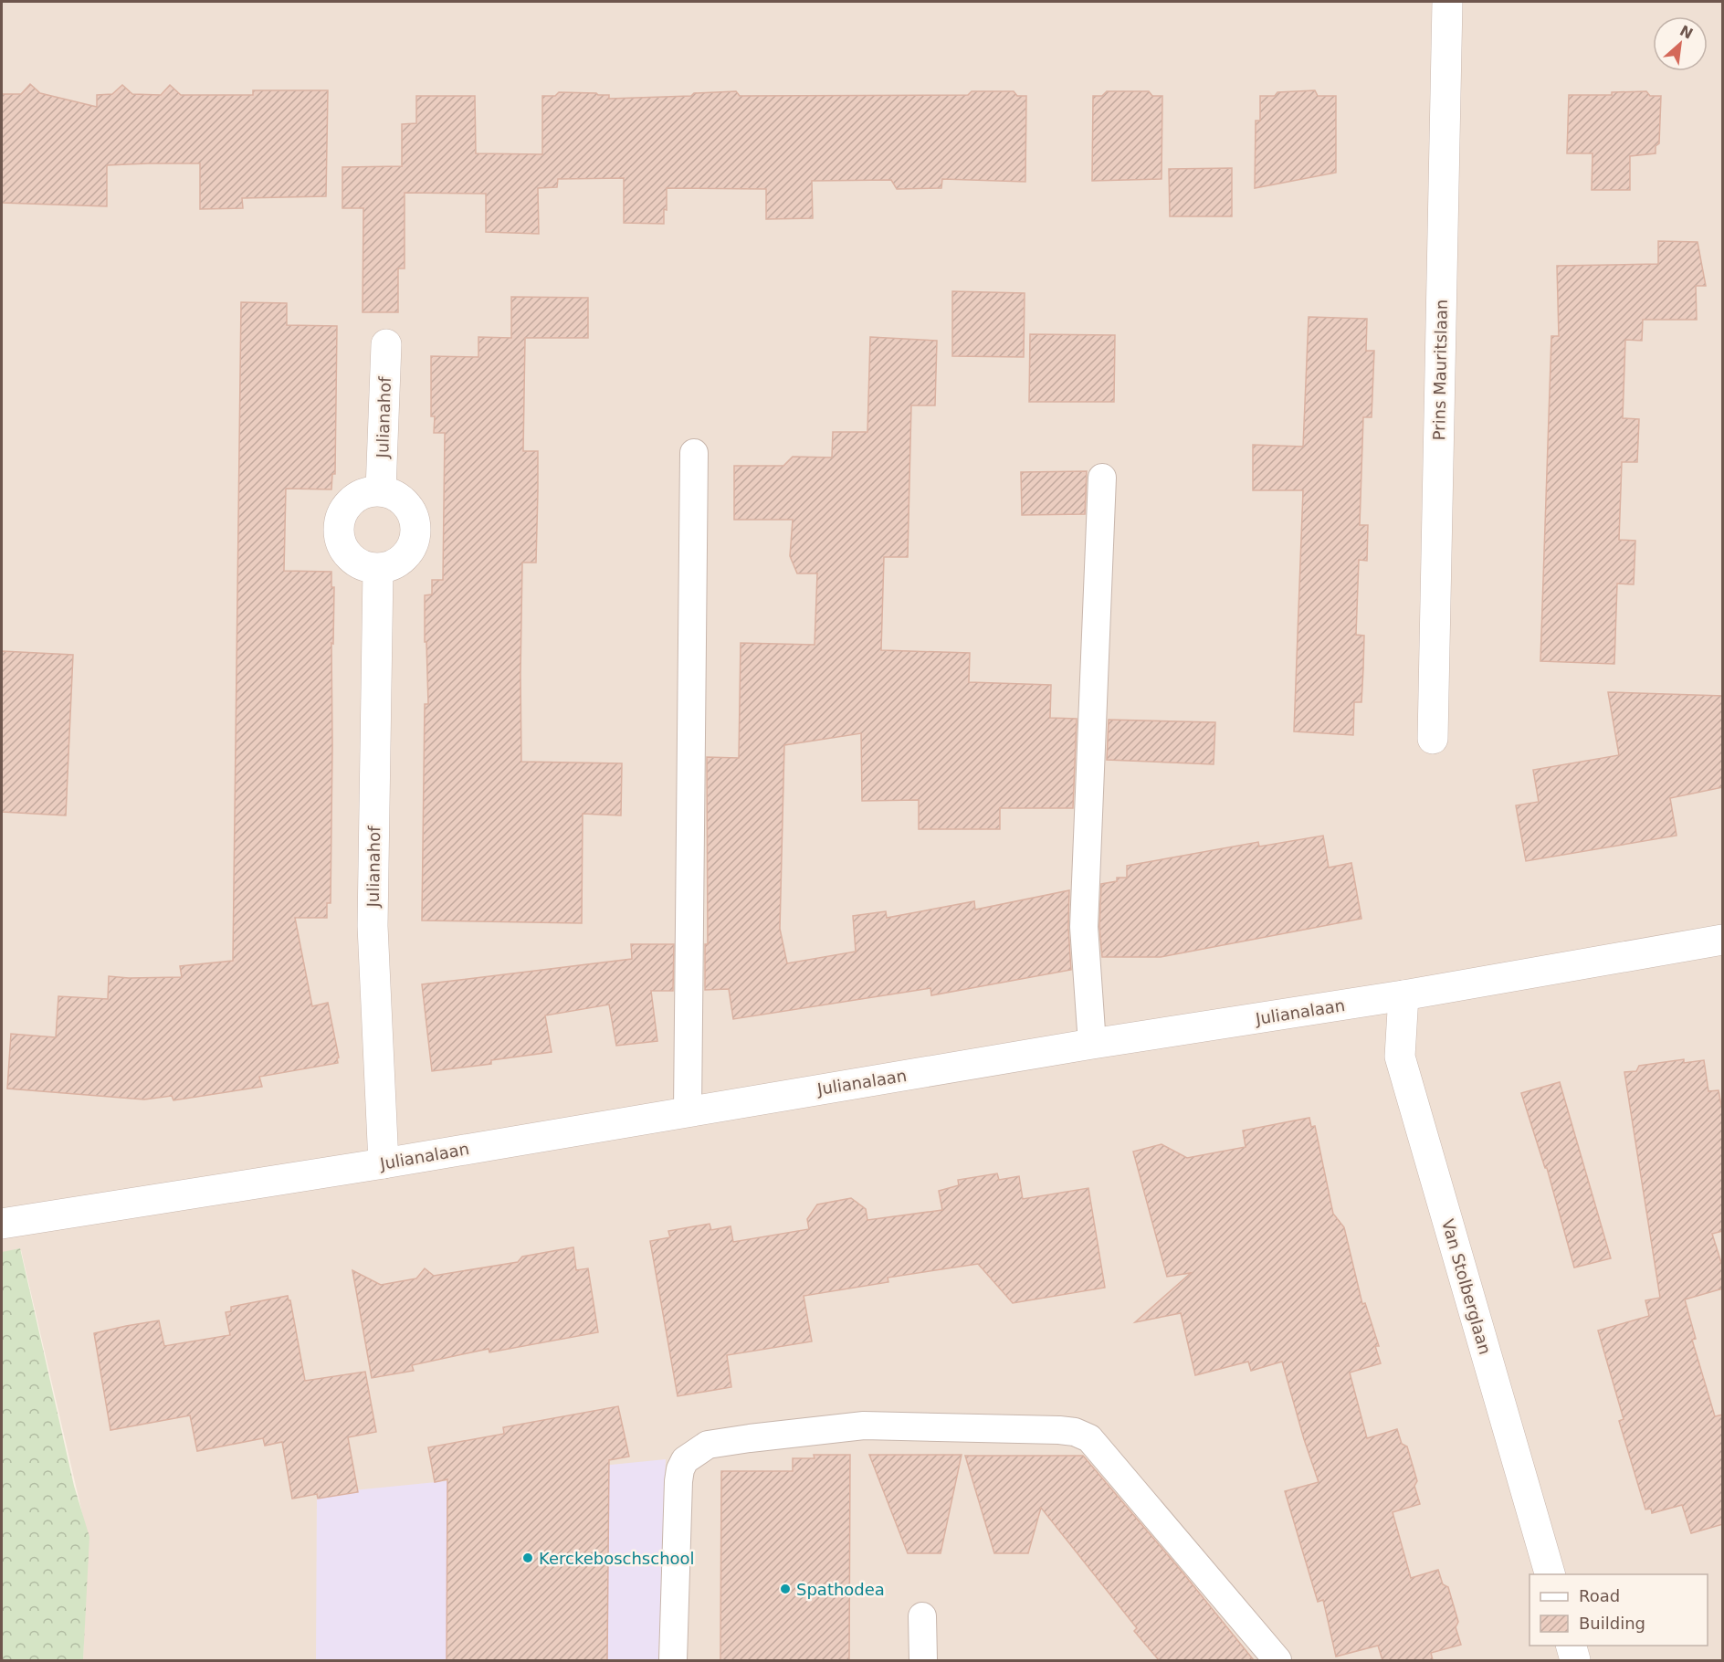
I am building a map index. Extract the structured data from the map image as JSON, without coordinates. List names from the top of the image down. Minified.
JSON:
{"streets":{"street":["Prins Mauritslaan","Julianahof","Julianalaan","Van Stolberglaan"]},"crossings":[["Julianahof","Julianalaan"],["Julianalaan","Van Stolberglaan"]],"places":["Kerckeboschschool","Spathodea"],"legend":["Road","Building"],"north":"top right"}
